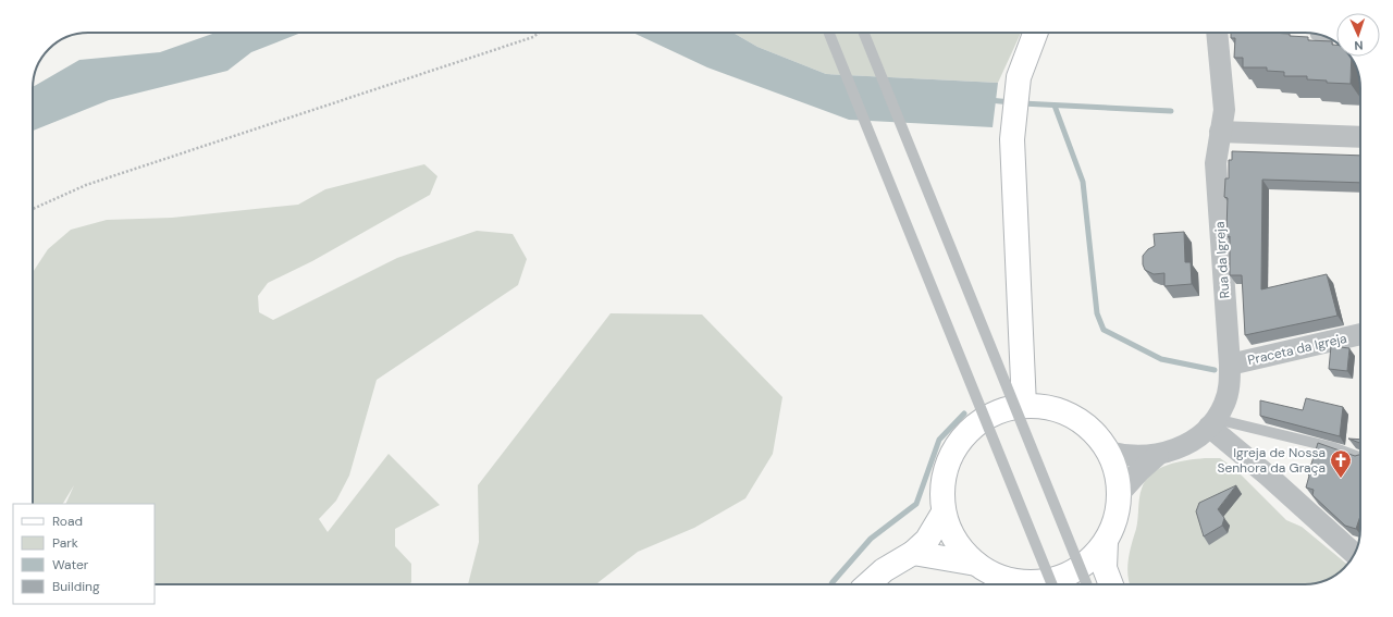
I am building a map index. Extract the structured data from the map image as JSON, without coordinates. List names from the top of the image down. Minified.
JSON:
{"streets":{"street":["Rua da Igreja","Praceta da Igreja"]},"crossings":[["Rua da Igreja","Praceta da Igreja"]],"places":{"church":["Igreja de Nossa Senhora da Graça"]},"legend":["Road","Park","Water","Building"],"north":"bottom"}
